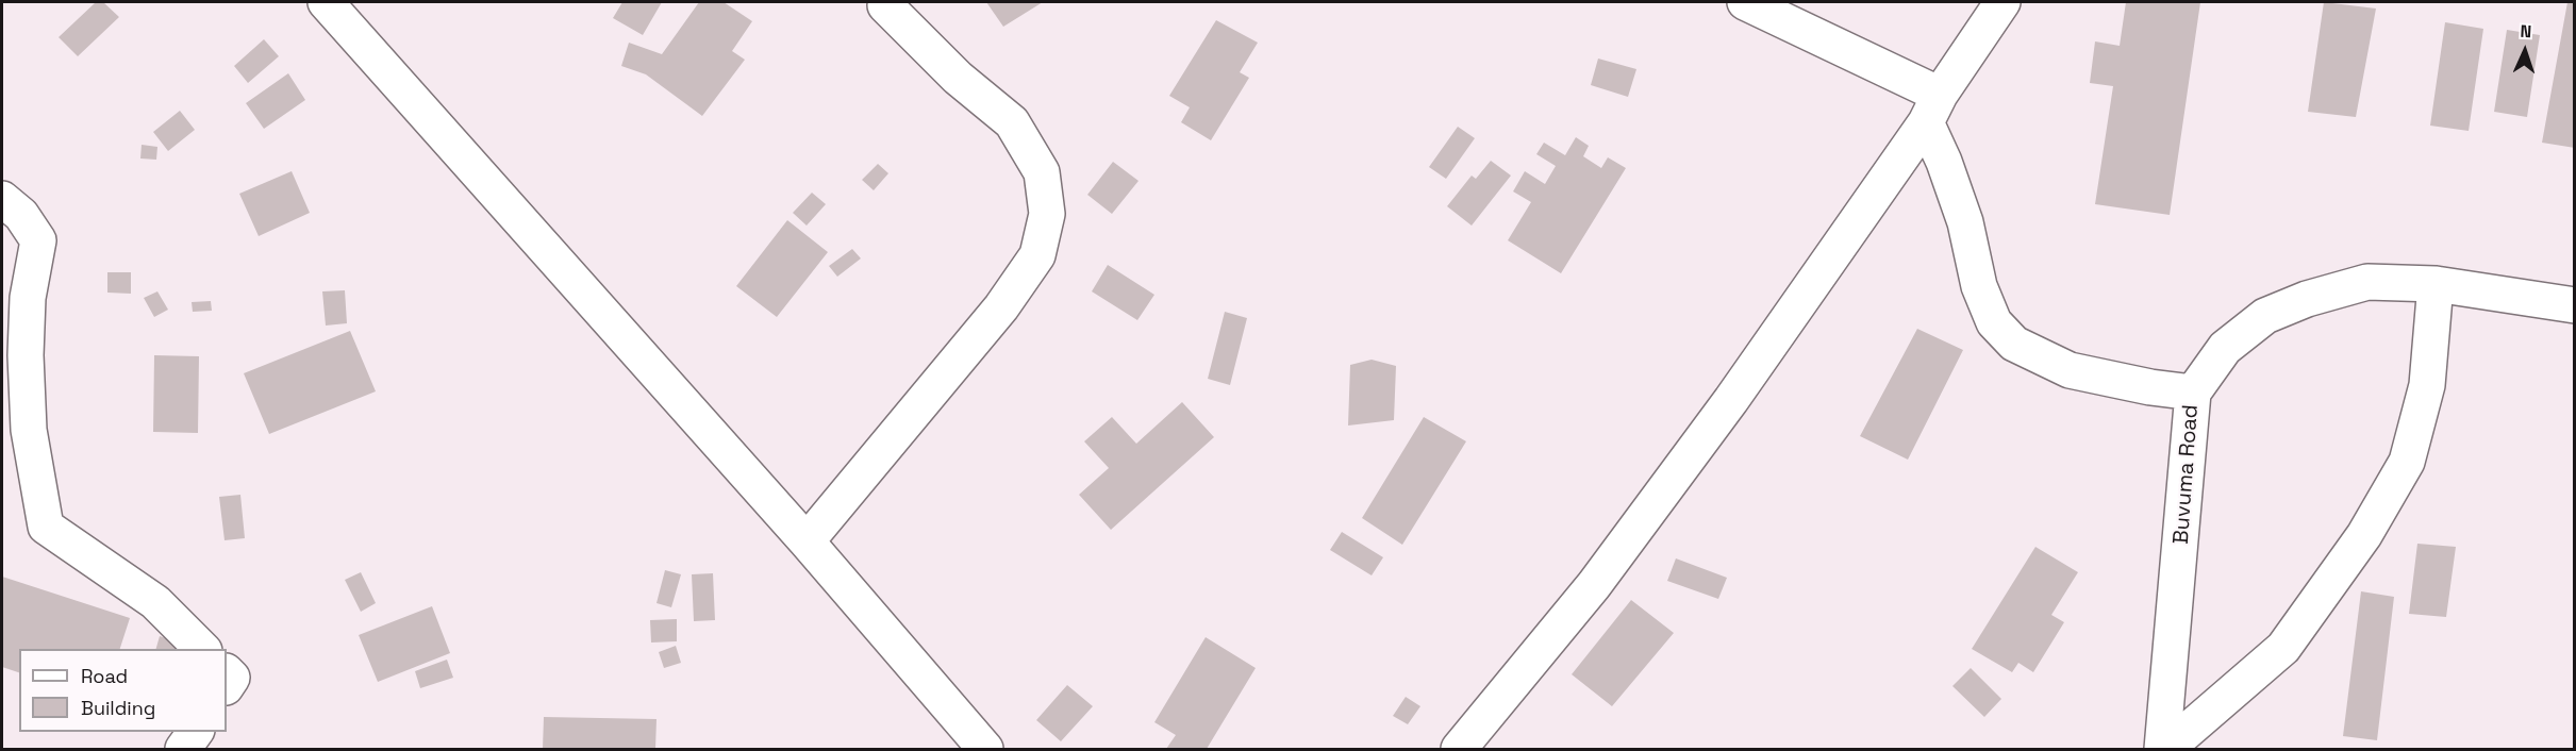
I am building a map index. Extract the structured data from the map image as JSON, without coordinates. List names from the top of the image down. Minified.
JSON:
{"streets":{"street":["Buvuma Road"]},"legend":["Road","Building"],"north":"top"}
